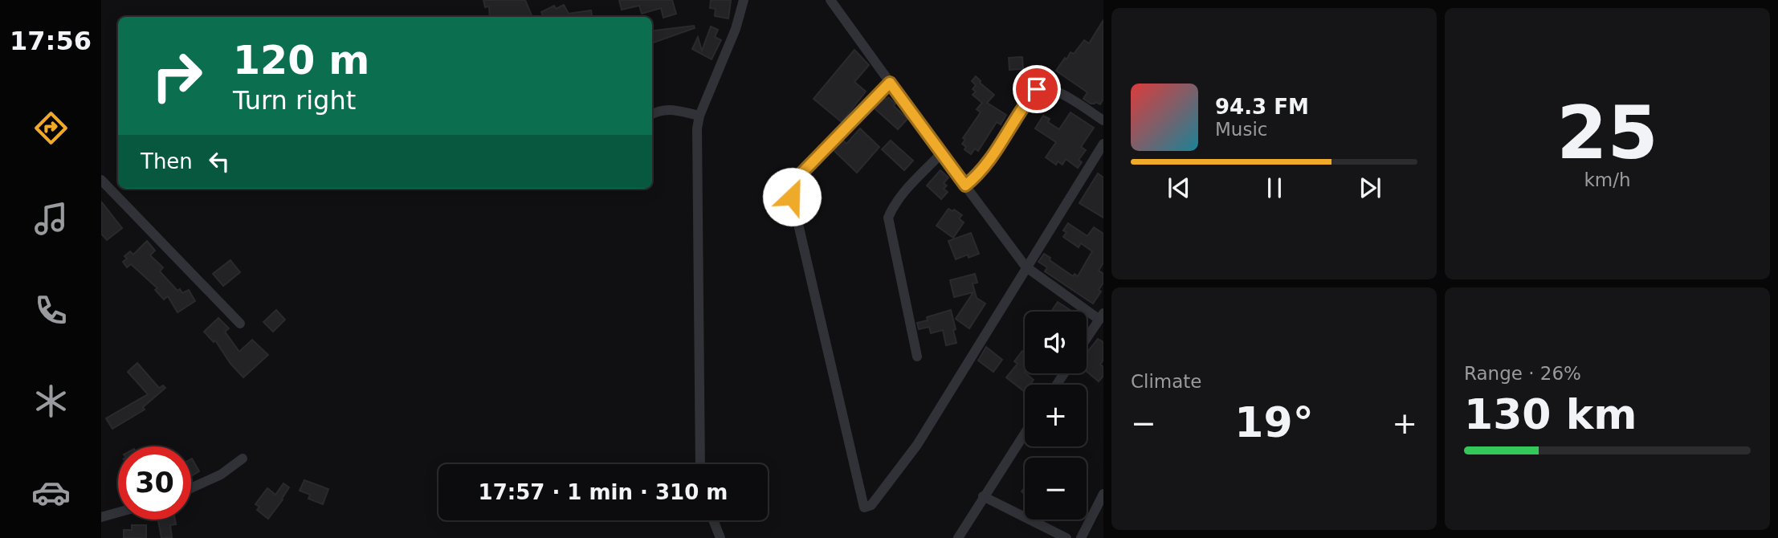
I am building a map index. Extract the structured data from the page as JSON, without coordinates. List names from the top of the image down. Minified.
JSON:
{"page":{"tabs":"17:56","tile":[["25","km/h"],"Climate",["Range · 26%","130 km"]],"turn":["120 m","Turn right"],"song":["94.3 FM","Music"],"then":"Then","map_buttons":["+","−"],"heat":["−","19°","+"],"limit":"30","trip":"17:57 · 1 min · 310 m"}}
